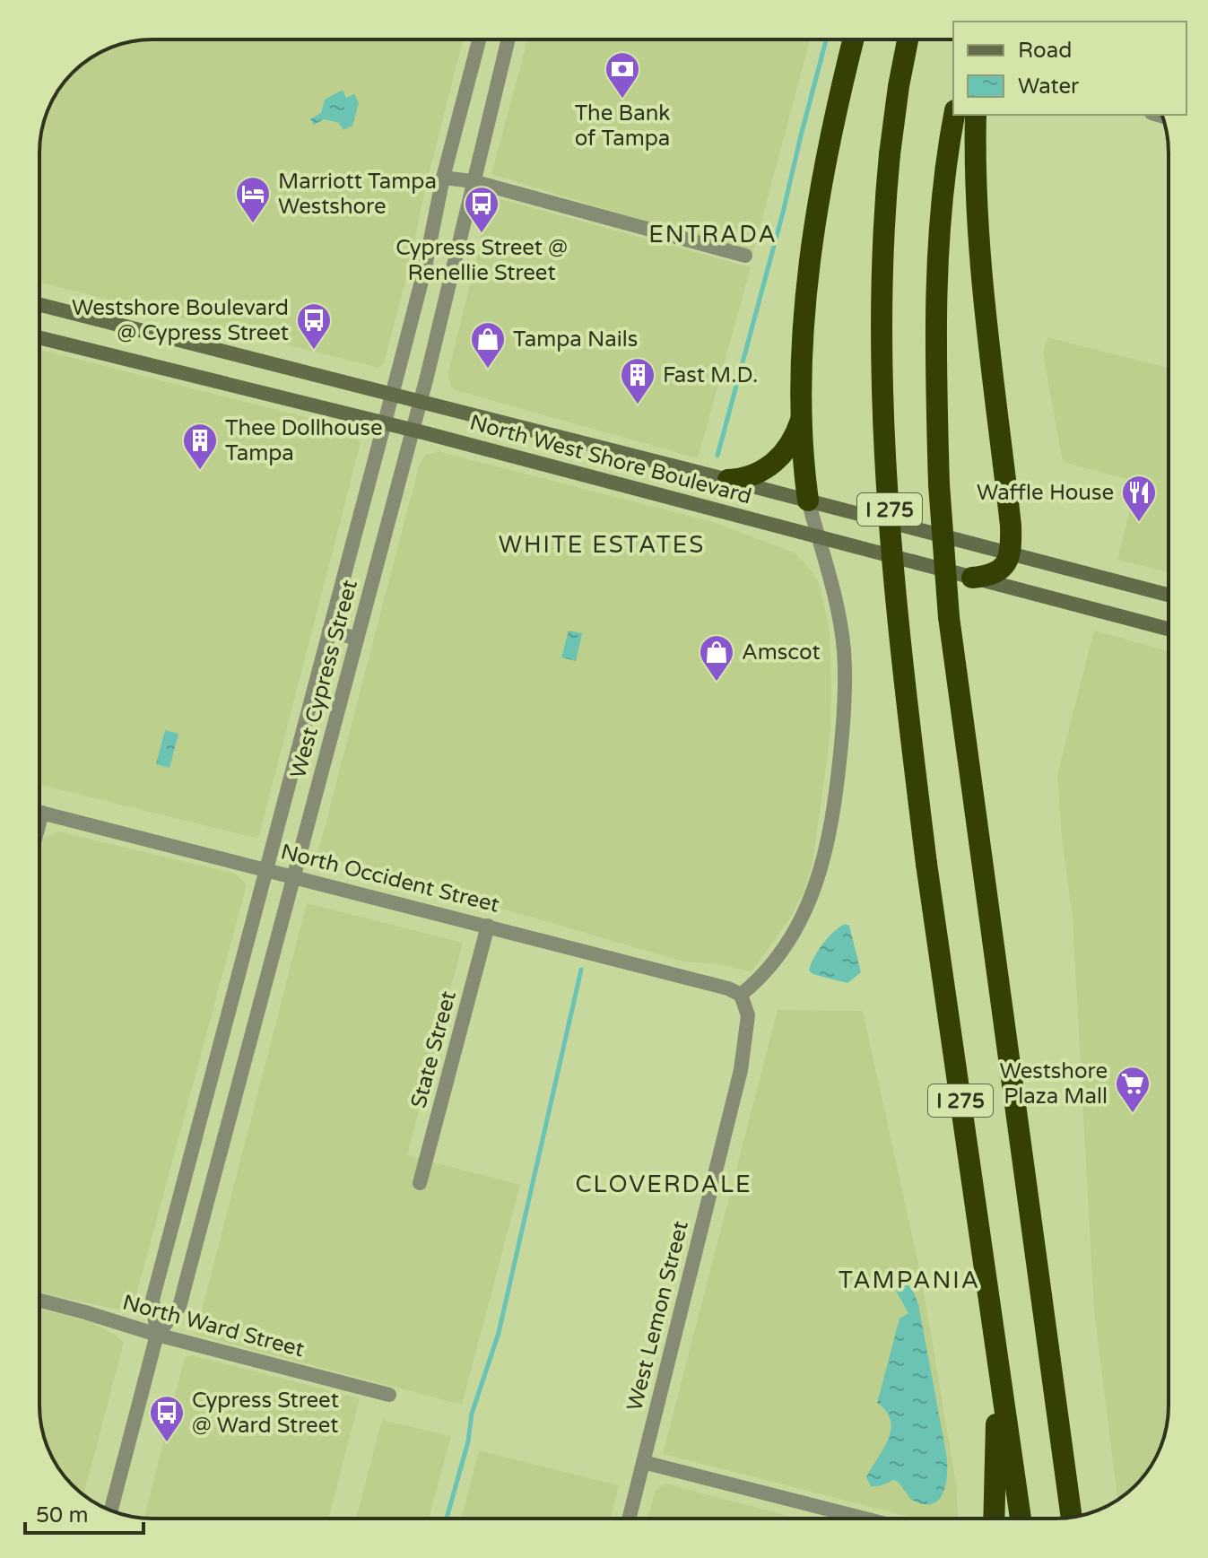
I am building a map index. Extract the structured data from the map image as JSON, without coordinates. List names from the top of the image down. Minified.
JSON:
{"streets":{"highway":["I 275"],"main road":["North West Shore Boulevard"],"street":["West Cypress Street","North Occident Street","State Street","West Lemon Street","North Ward Street"]},"crossings":[["North West Shore Boulevard","West Cypress Street"],["West Cypress Street","North Occident Street"],["West Cypress Street","North Ward Street"],["North Occident Street","State Street"],["North Occident Street","West Lemon Street"]],"districts":["ENTRADA","WHITE ESTATES","CLOVERDALE","TAMPANIA"],"places":{"bank":["The Bank of Tampa"],"hotel":["Marriott Tampa Westshore"],"bus stop":["Cypress Street @ Renellie Street","Westshore Boulevard @ Cypress Street","Cypress Street @ Ward Street"],"shop":["Tampa Nails","Amscot"],"building":["Fast M.D.","Thee Dollhouse Tampa"],"restaurant":["Waffle House"],"supermarket":["Westshore Plaza Mall"]},"legend":["Road","Water"],"scale_bar":"50 m"}
